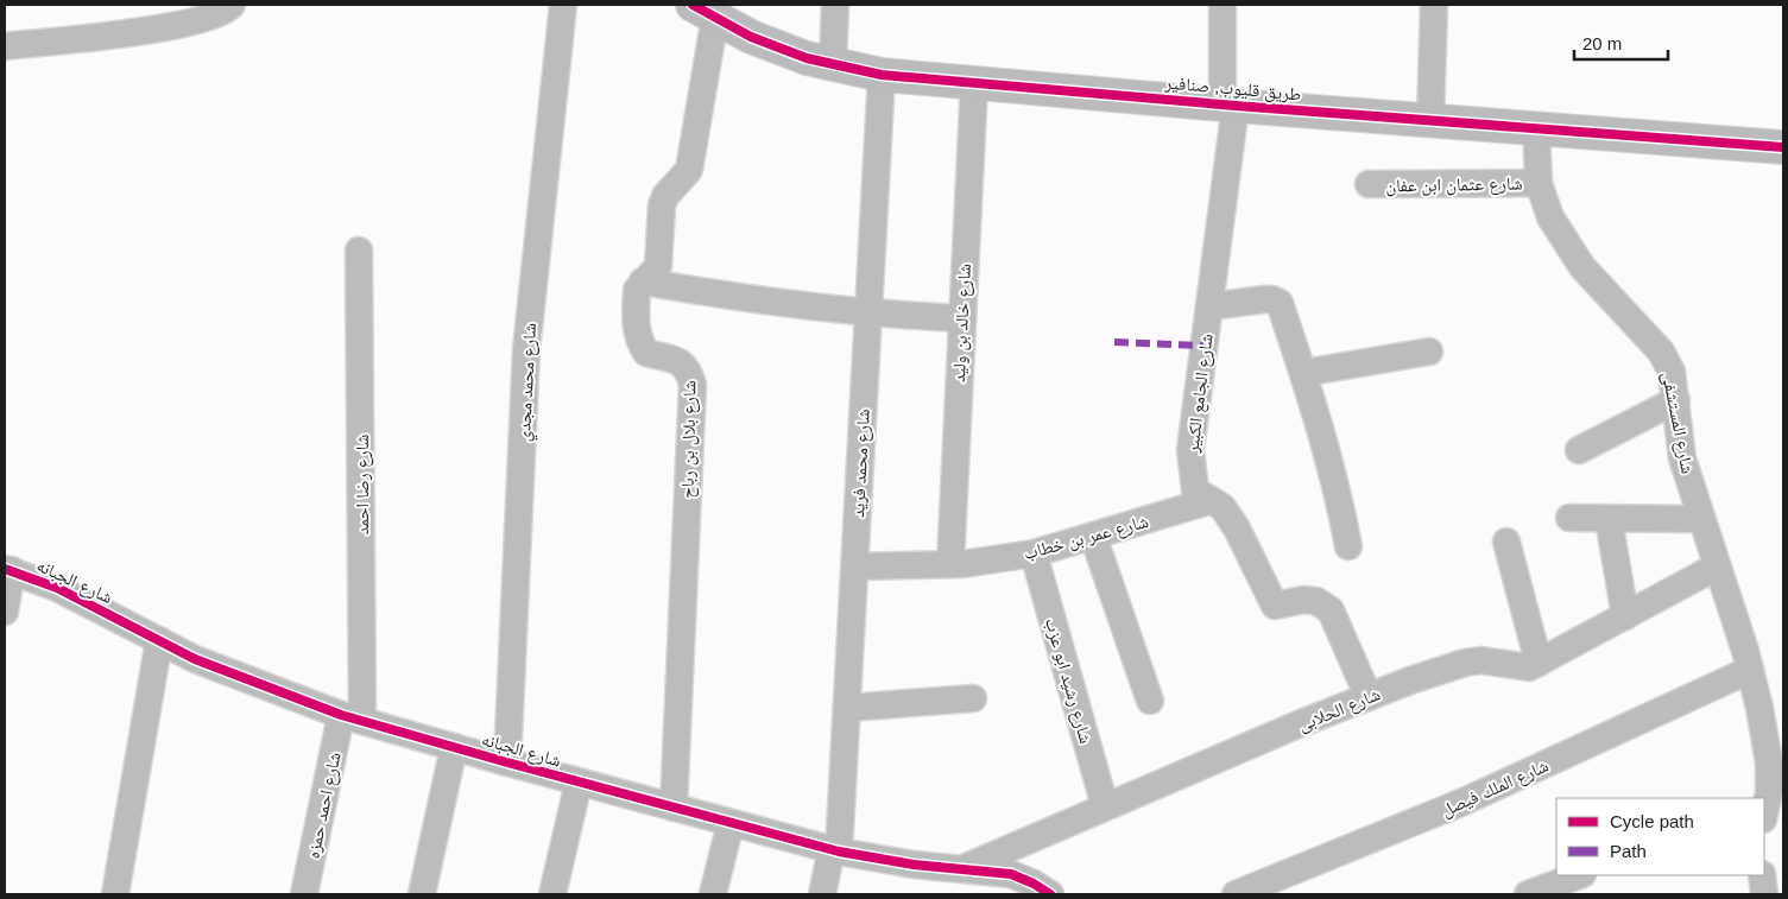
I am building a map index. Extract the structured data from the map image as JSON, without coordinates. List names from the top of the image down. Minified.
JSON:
{"streets":{"street":["طريق قليوب, صنافير","شارع عثمان ابن عفان","شارع خالد بن وليد","شارع محمد مجدي","شارع الجامع الكبير","شارع المستشفى","شارع بلال بن رباح","شارع محمد فريد","شارع رضا احمد","شارع عمر بن خطاب","شارع الجبانه","شارع رشيد ابو عزب","شارع الحلابى","شارع الملك فيصل","شارع احمد حمزه"]},"crossings":[["طريق قليوب, صنافير","شارع خالد بن وليد"],["طريق قليوب, صنافير","شارع الجامع الكبير"],["طريق قليوب, صنافير","شارع المستشفى"],["طريق قليوب, صنافير","شارع بلال بن رباح"],["طريق قليوب, صنافير","شارع محمد فريد"],["شارع عثمان ابن عفان","شارع المستشفى"],["شارع خالد بن وليد","شارع عمر بن خطاب"],["شارع محمد مجدي","شارع الجبانه"],["شارع الجامع الكبير","شارع عمر بن خطاب"],["شارع الجامع الكبير","شارع الحلابى"],["شارع المستشفى","شارع الحلابى"],["شارع المستشفى","شارع الملك فيصل"],["شارع بلال بن رباح","شارع الجبانه"],["شارع محمد فريد","شارع عمر بن خطاب"],["شارع محمد فريد","شارع الجبانه"],["شارع رضا احمد","شارع الجبانه"],["شارع رضا احمد","شارع احمد حمزه"],["شارع عمر بن خطاب","شارع رشيد ابو عزب"],["شارع الجبانه","شارع الحلابى"],["شارع الجبانه","شارع احمد حمزه"],["شارع رشيد ابو عزب","شارع الحلابى"]],"legend":["Cycle path","Path"],"scale_bar":"20 m"}
